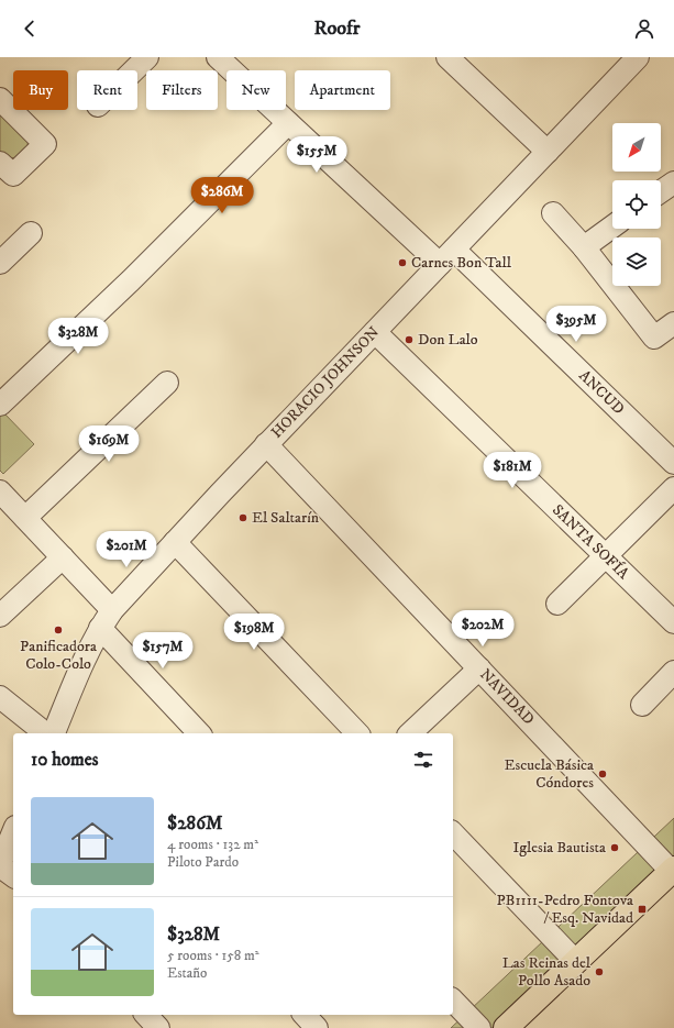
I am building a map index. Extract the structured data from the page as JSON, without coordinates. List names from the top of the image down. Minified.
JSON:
{"streets":{"street":["HORACIO JOHNSON","ANCUD","SANTA SOFÍA","NAVIDAD"]},"crossings":[["HORACIO JOHNSON","ANCUD"],["HORACIO JOHNSON","SANTA SOFÍA"],["HORACIO JOHNSON","NAVIDAD"]],"places":{"other":["Carnes Bon Tall","Don Lalo","El Saltarín","Panificadora Colo-Colo","Escuela Básica Cóndores","Iglesia Bautista","Las Reinas del Pollo Asado"],"transit":["PB1111-Pedro Fontova / Esq. Navidad"]},"north":"bottom left","page":{"header":"Roofr","chip":["Buy","Rent","Filters","New","Apartment"],"price":["$155M","$286M","$395M","$328M","$169M","$181M","$201M","$202M","$198M","$157M"],"heading":"10 homes","list":[{"name":"$286M","note":"4 rooms · 132 m² · Piloto Pardo"},{"name":"$328M","note":"5 rooms · 158 m² · Estaño"}]}}
